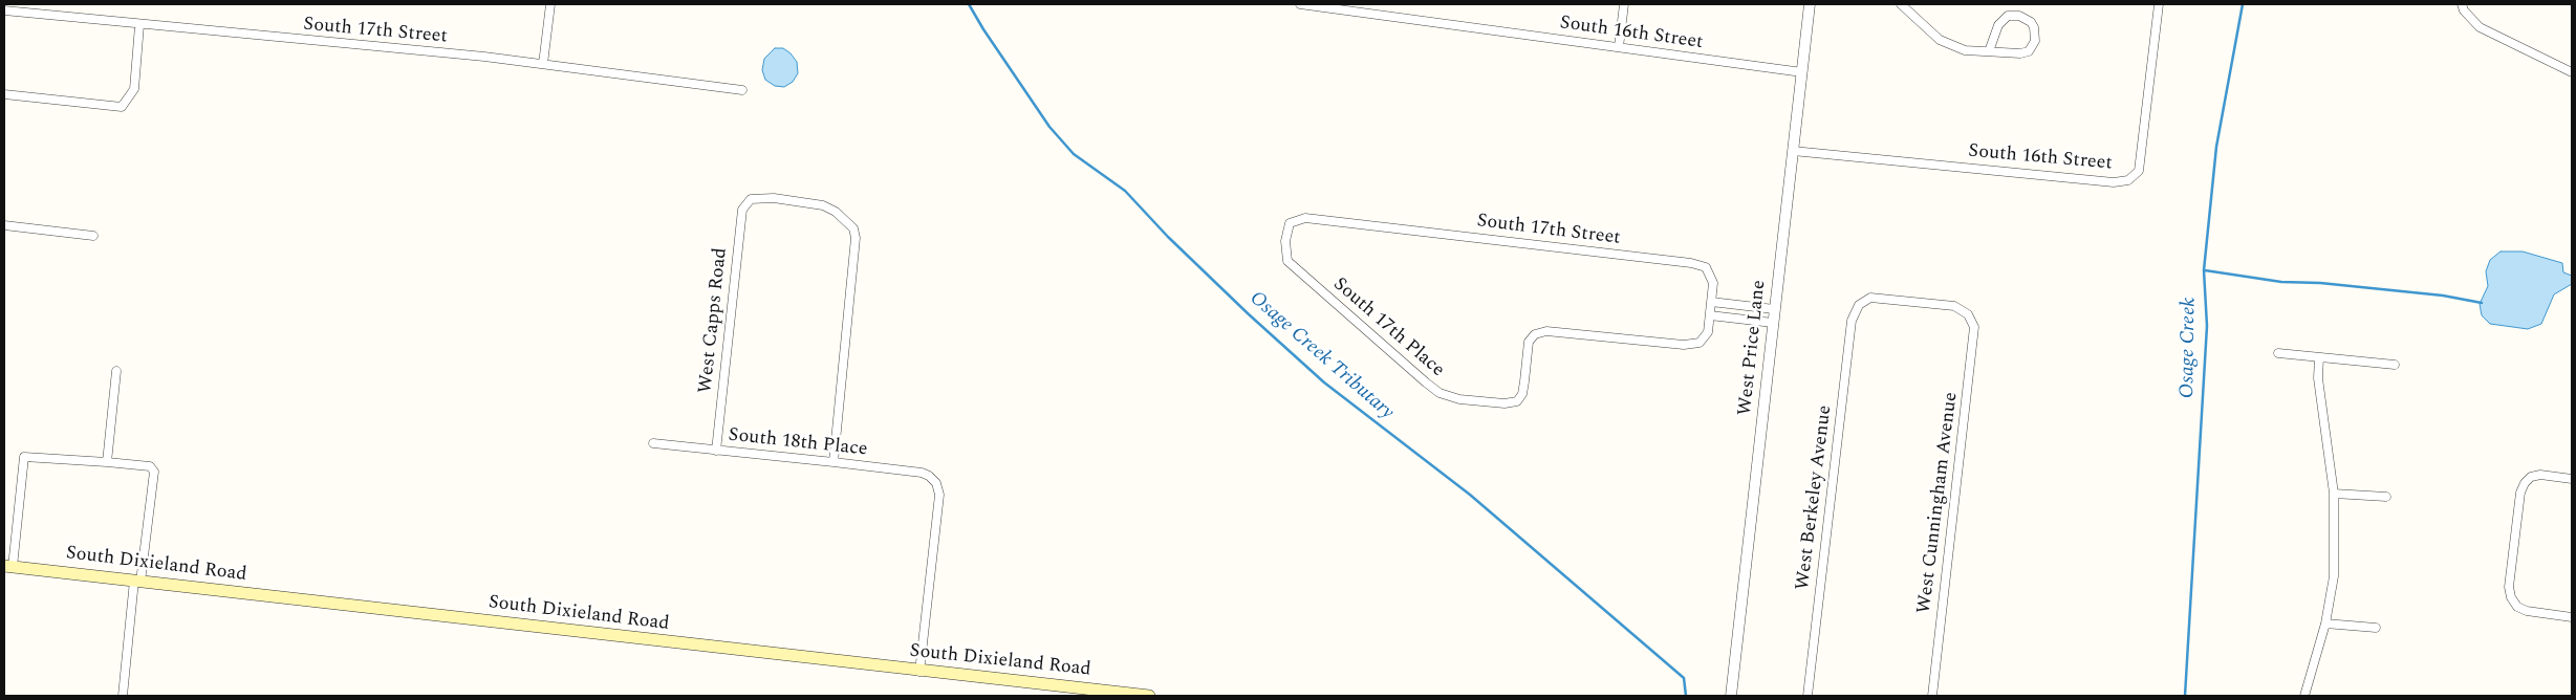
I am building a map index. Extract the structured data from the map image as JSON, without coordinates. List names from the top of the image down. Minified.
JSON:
{"streets":{"main road":["South Dixieland Road"],"street":["South 17th Street","South 16th Street","West Capps Road","South 17th Place","West Price Lane","South 18th Place","West Berkeley Avenue","West Cunningham Avenue"]},"crossings":[["South 17th Street","South 17th Place"],["South 16th Street","West Price Lane"],["West Capps Road","South 18th Place"],["South 18th Place","South Dixieland Road"],["West Berkeley Avenue","West Cunningham Avenue"]],"water":["Osage Creek","Osage Creek Tributary"]}
